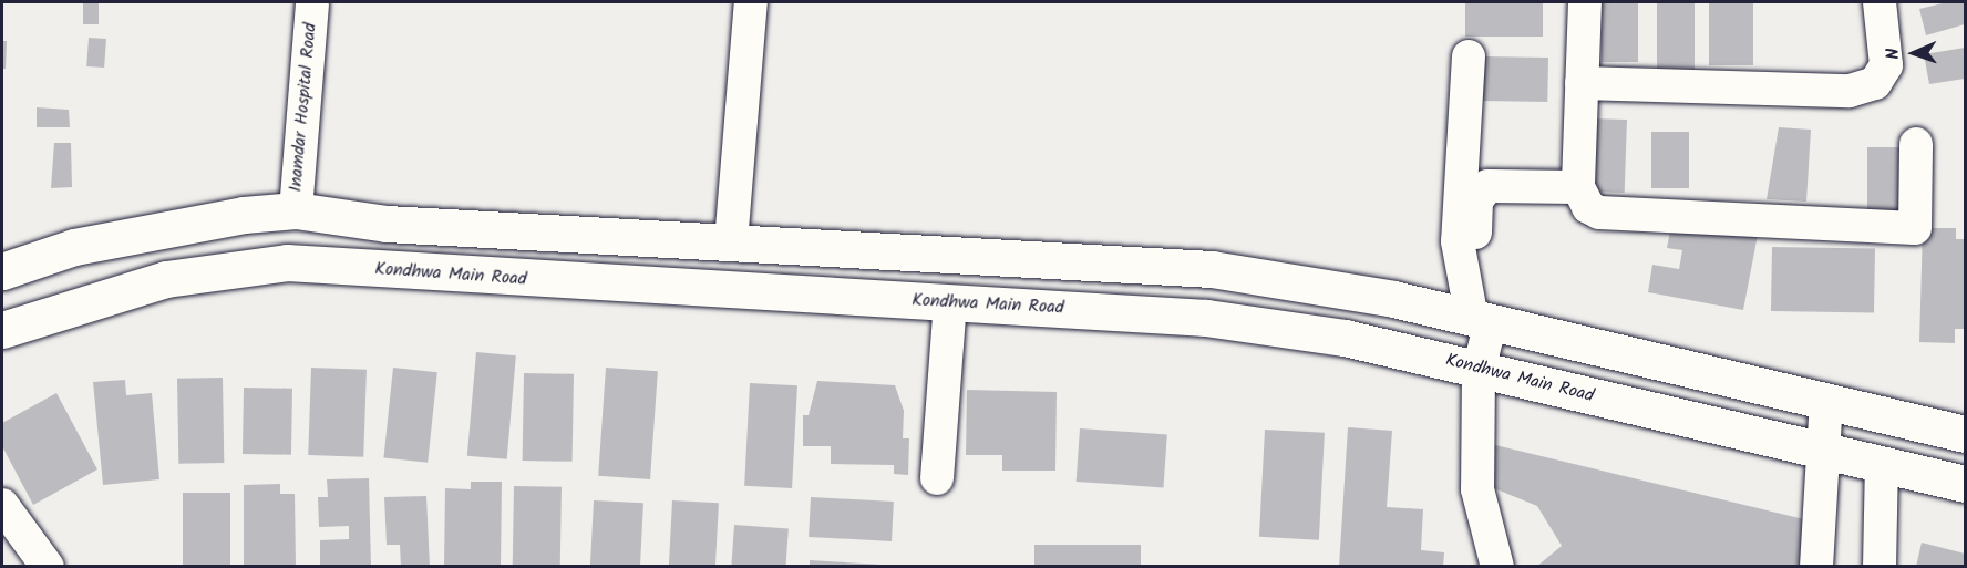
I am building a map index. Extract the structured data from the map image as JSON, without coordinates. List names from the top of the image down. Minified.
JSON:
{"streets":{"main road":["Kondhwa Main Road"],"street":["Inamdar Hospital Road"]},"north":"left"}
